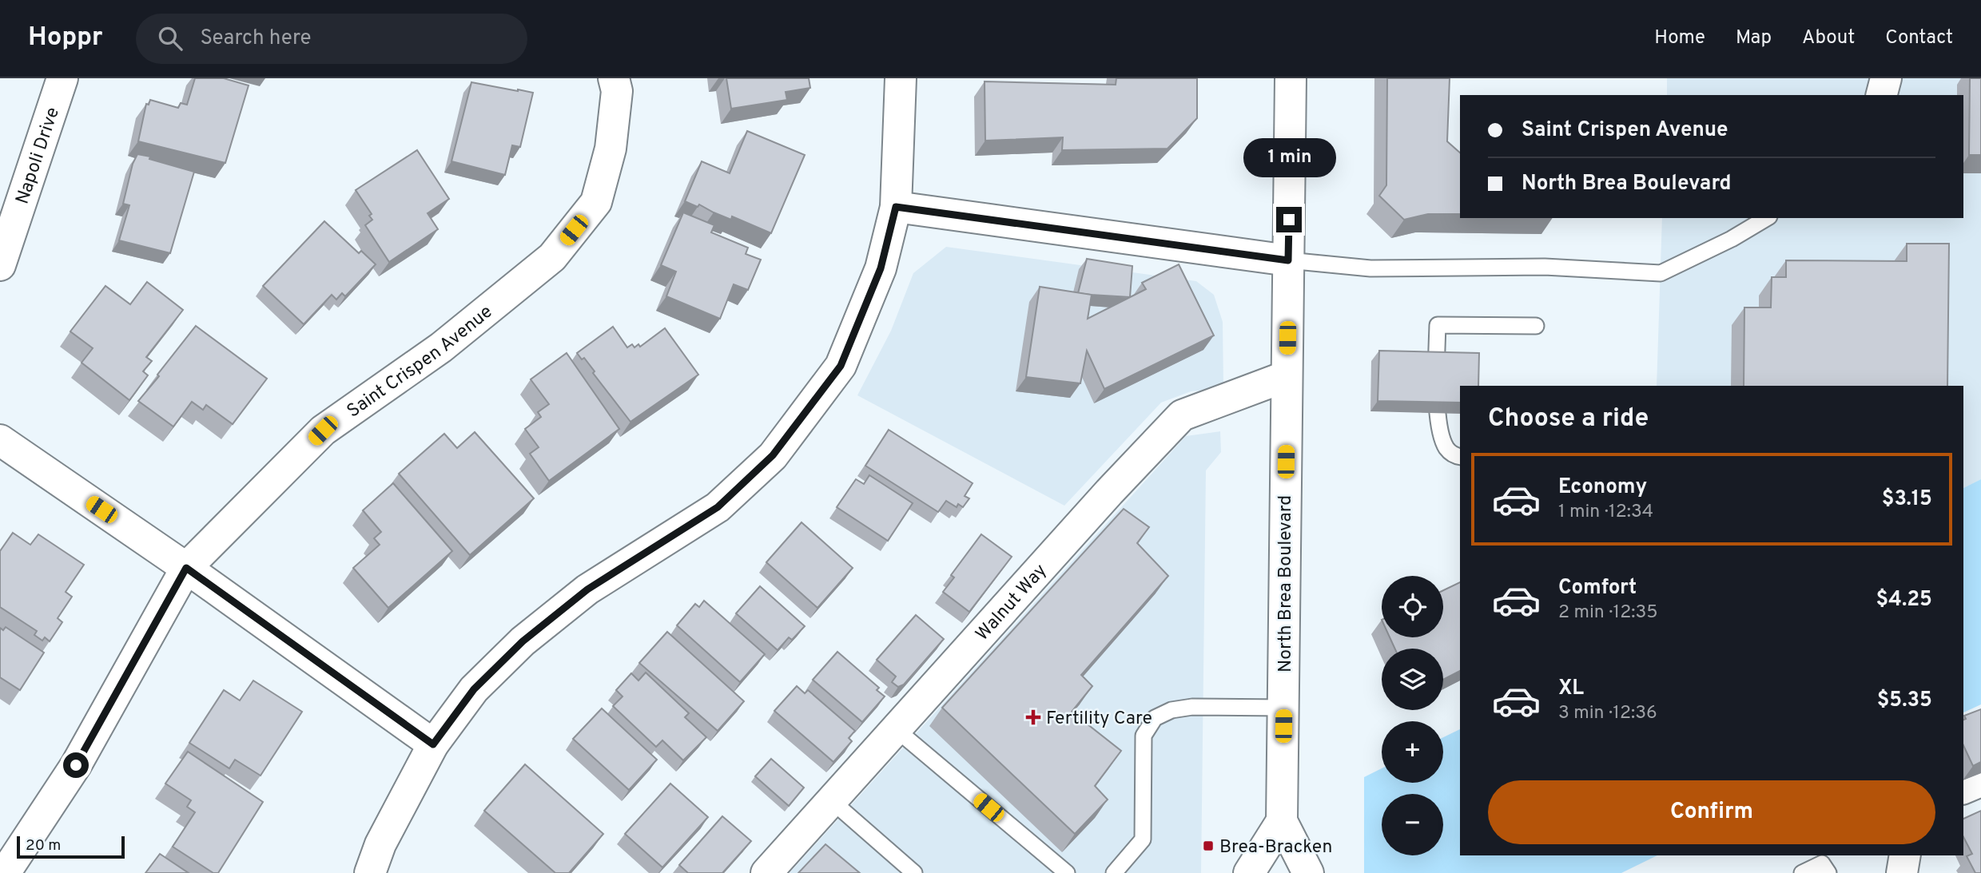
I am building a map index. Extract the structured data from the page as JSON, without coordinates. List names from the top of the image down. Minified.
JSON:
{"streets":{"street":["Napoli Drive","Saint Crispen Avenue","North Brea Boulevard","Walnut Way"]},"crossings":[["North Brea Boulevard","Walnut Way"]],"places":{"health":["Fertility Care"],"transit":["Brea-Bracken"]},"scale_bar":"20 m","page":{"header":"Hoppr","search":"Search here","nav":["Home","Map","About","Contact"],"banner":["Saint Crispen Avenue","North Brea Boulevard"],"bubble":"1 min","heading":"Choose a ride","list":[{"name":"Economy","note":"1 min · 12:34","value":"$3.15"},{"name":"Comfort","note":"2 min · 12:35","value":"$4.25"},{"name":"XL","note":"3 min · 12:36","value":"$5.35"}],"map_buttons":["+","−"],"buttons":"Confirm","scale":"20 m"}}
